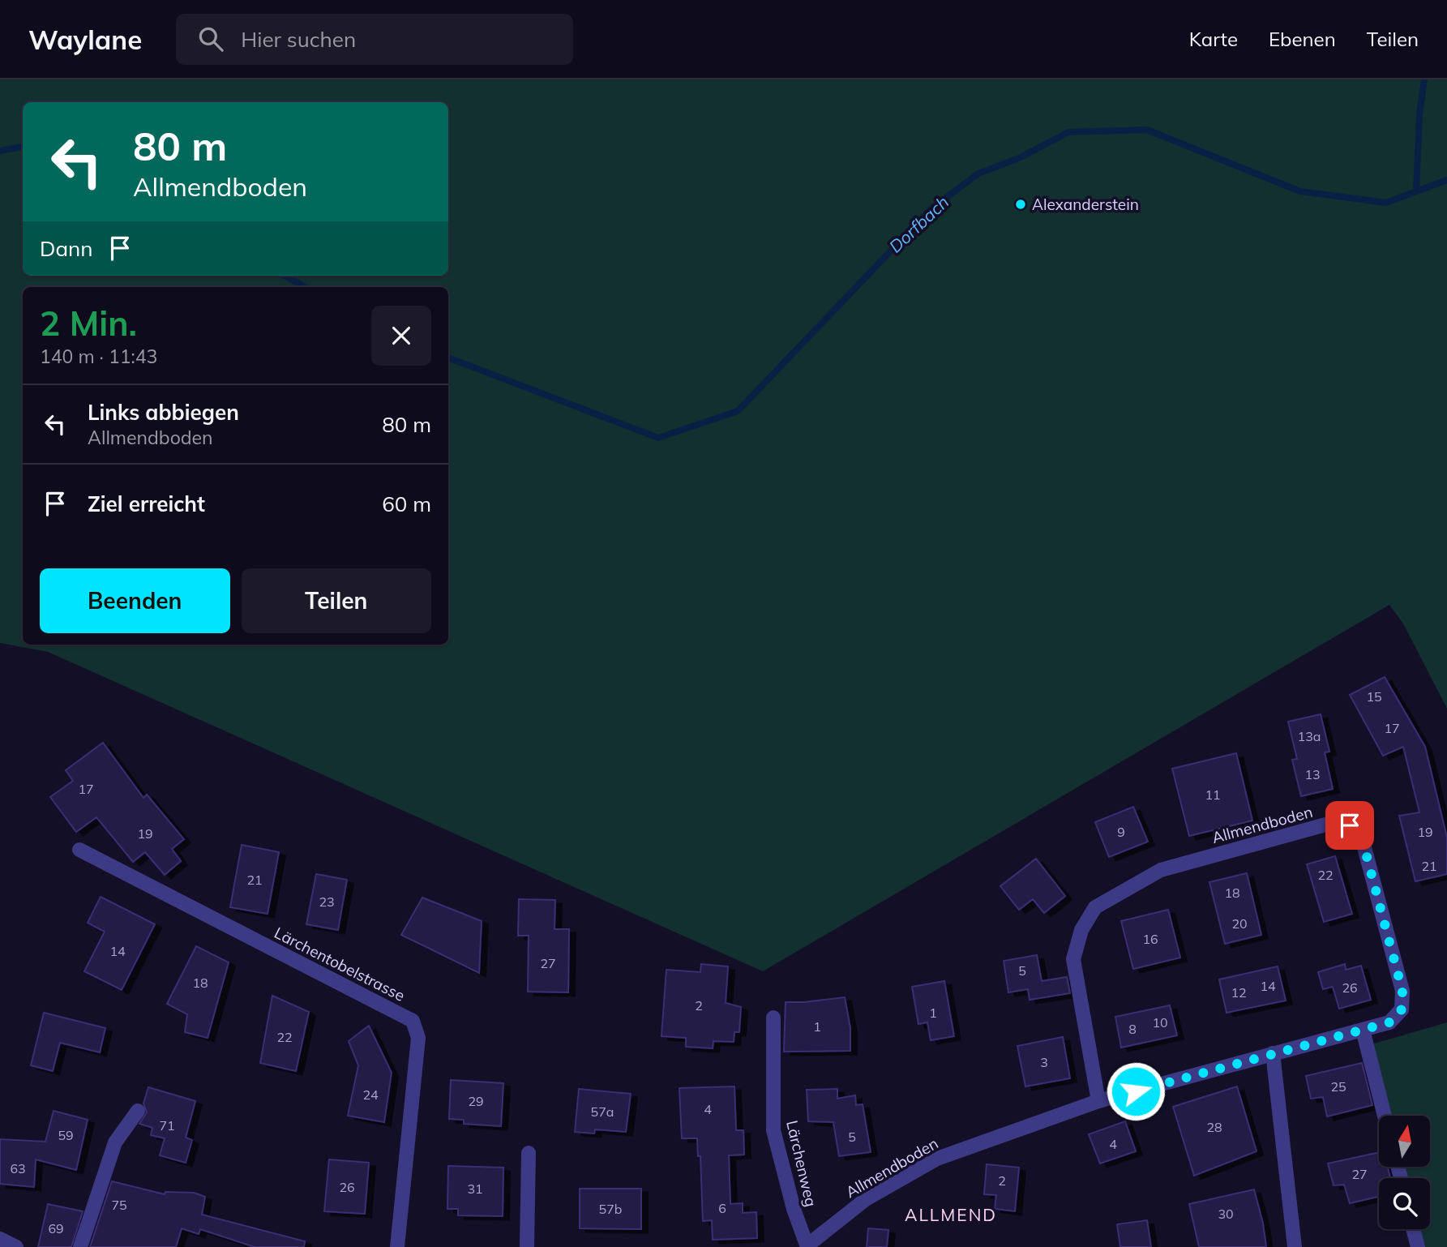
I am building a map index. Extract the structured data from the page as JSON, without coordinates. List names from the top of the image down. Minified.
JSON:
{"streets":{"street":["Allmendboden","Lärchentobelstrasse","Lärchenweg"]},"crossings":[["Allmendboden","Lärchenweg"]],"districts":["ALLMEND"],"water":["Dorfbach"],"places":["Alexanderstein"],"house_numbers":["15","17","13a","13","17","11","9","19","19","21","22","21","18","23","20","16","14","27","5","18","14","26","12","2","1","10","1","8","22","3","25","24","29","4","57a","71","28","59","5","4","63","27","2","26","31","75","6","57b","30","69"],"north":"top","page":{"header":"Waylane","search":"Hier suchen","nav":["Karte","Ebenen","Teilen"],"turn":["80 m","Allmendboden"],"then":"Dann","heading":["2 Min.","140 m · 11:43"],"list":[{"name":"Links abbiegen","note":"Allmendboden","value":"80 m"},{"name":"Ziel erreicht","value":"60 m"}],"buttons":["Beenden","Teilen"]}}
